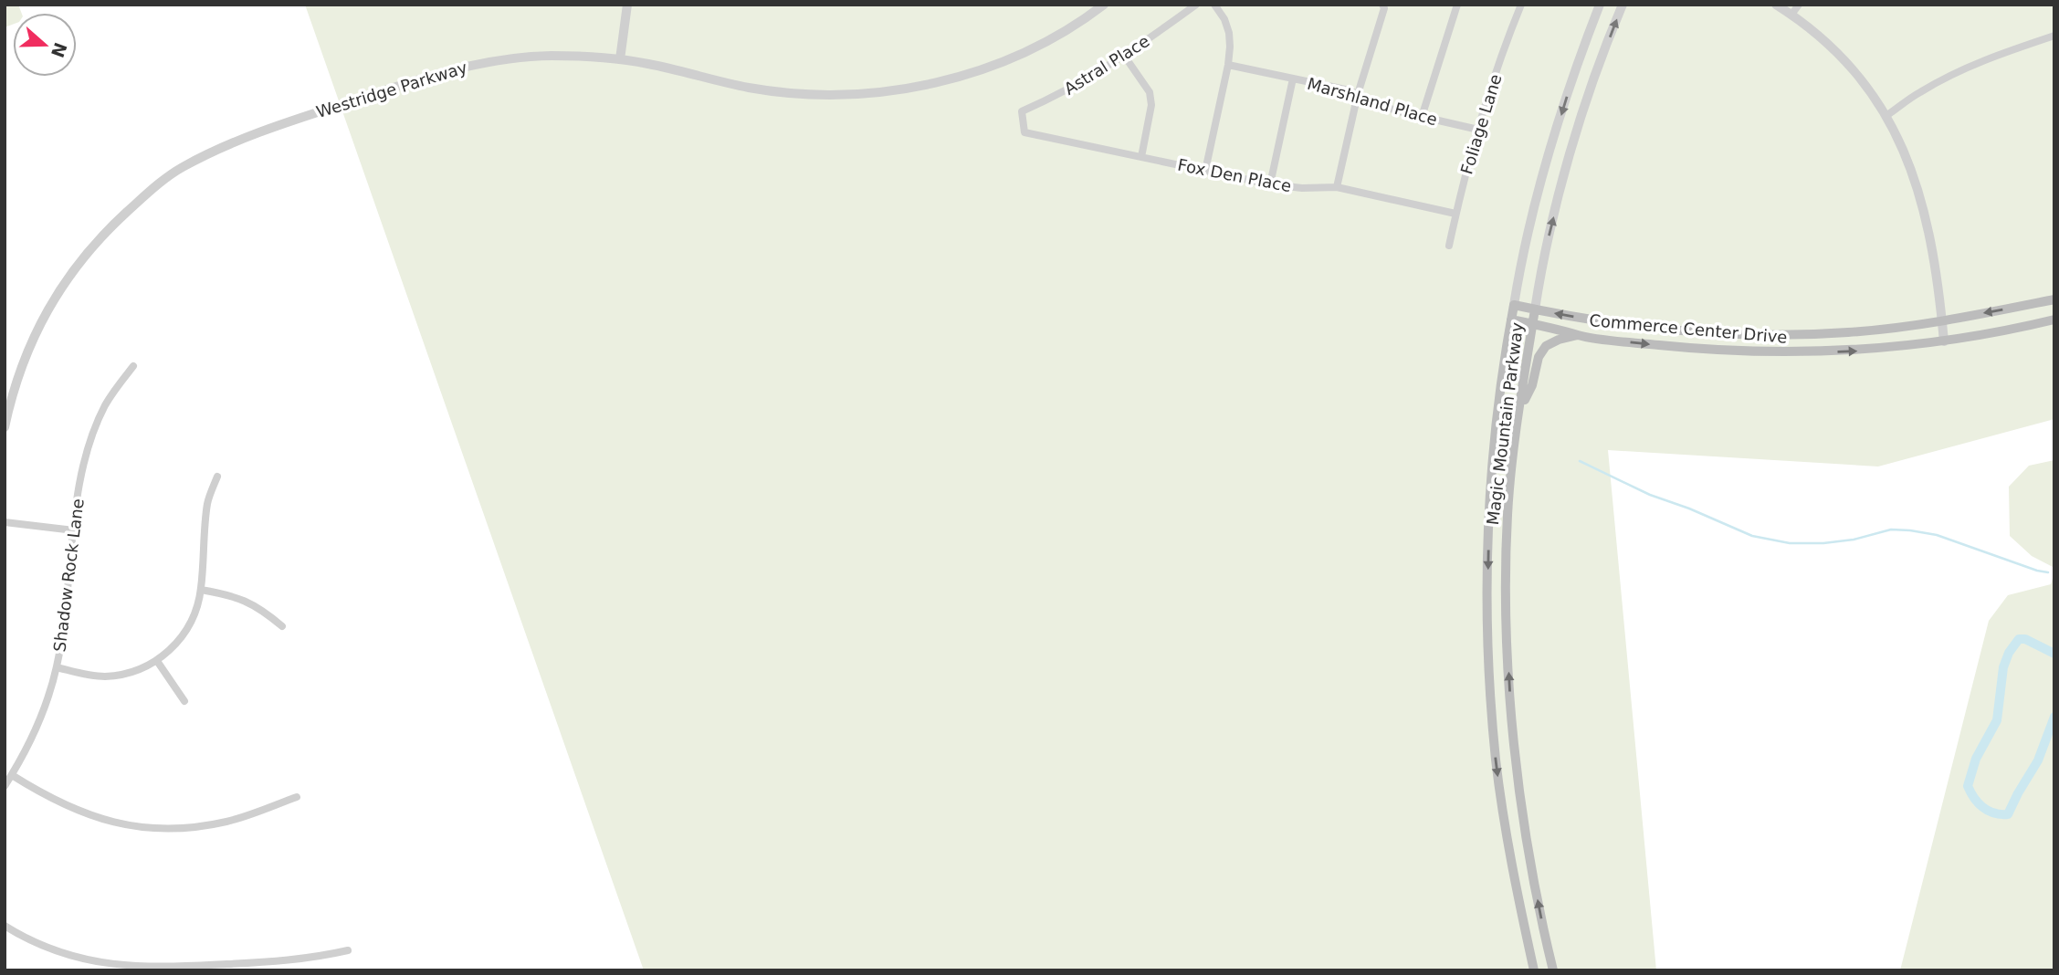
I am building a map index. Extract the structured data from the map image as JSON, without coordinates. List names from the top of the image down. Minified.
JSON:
{"streets":{"main road":["Commerce Center Drive","Magic Mountain Parkway"],"street":["Astral Place","Westridge Parkway","Marshland Place","Foliage Lane","Fox Den Place","Shadow Rock Lane"]},"crossings":[["Astral Place","Fox Den Place"],["Marshland Place","Foliage Lane"],["Foliage Lane","Fox Den Place"],["Commerce Center Drive","Magic Mountain Parkway"]],"north":"right"}
